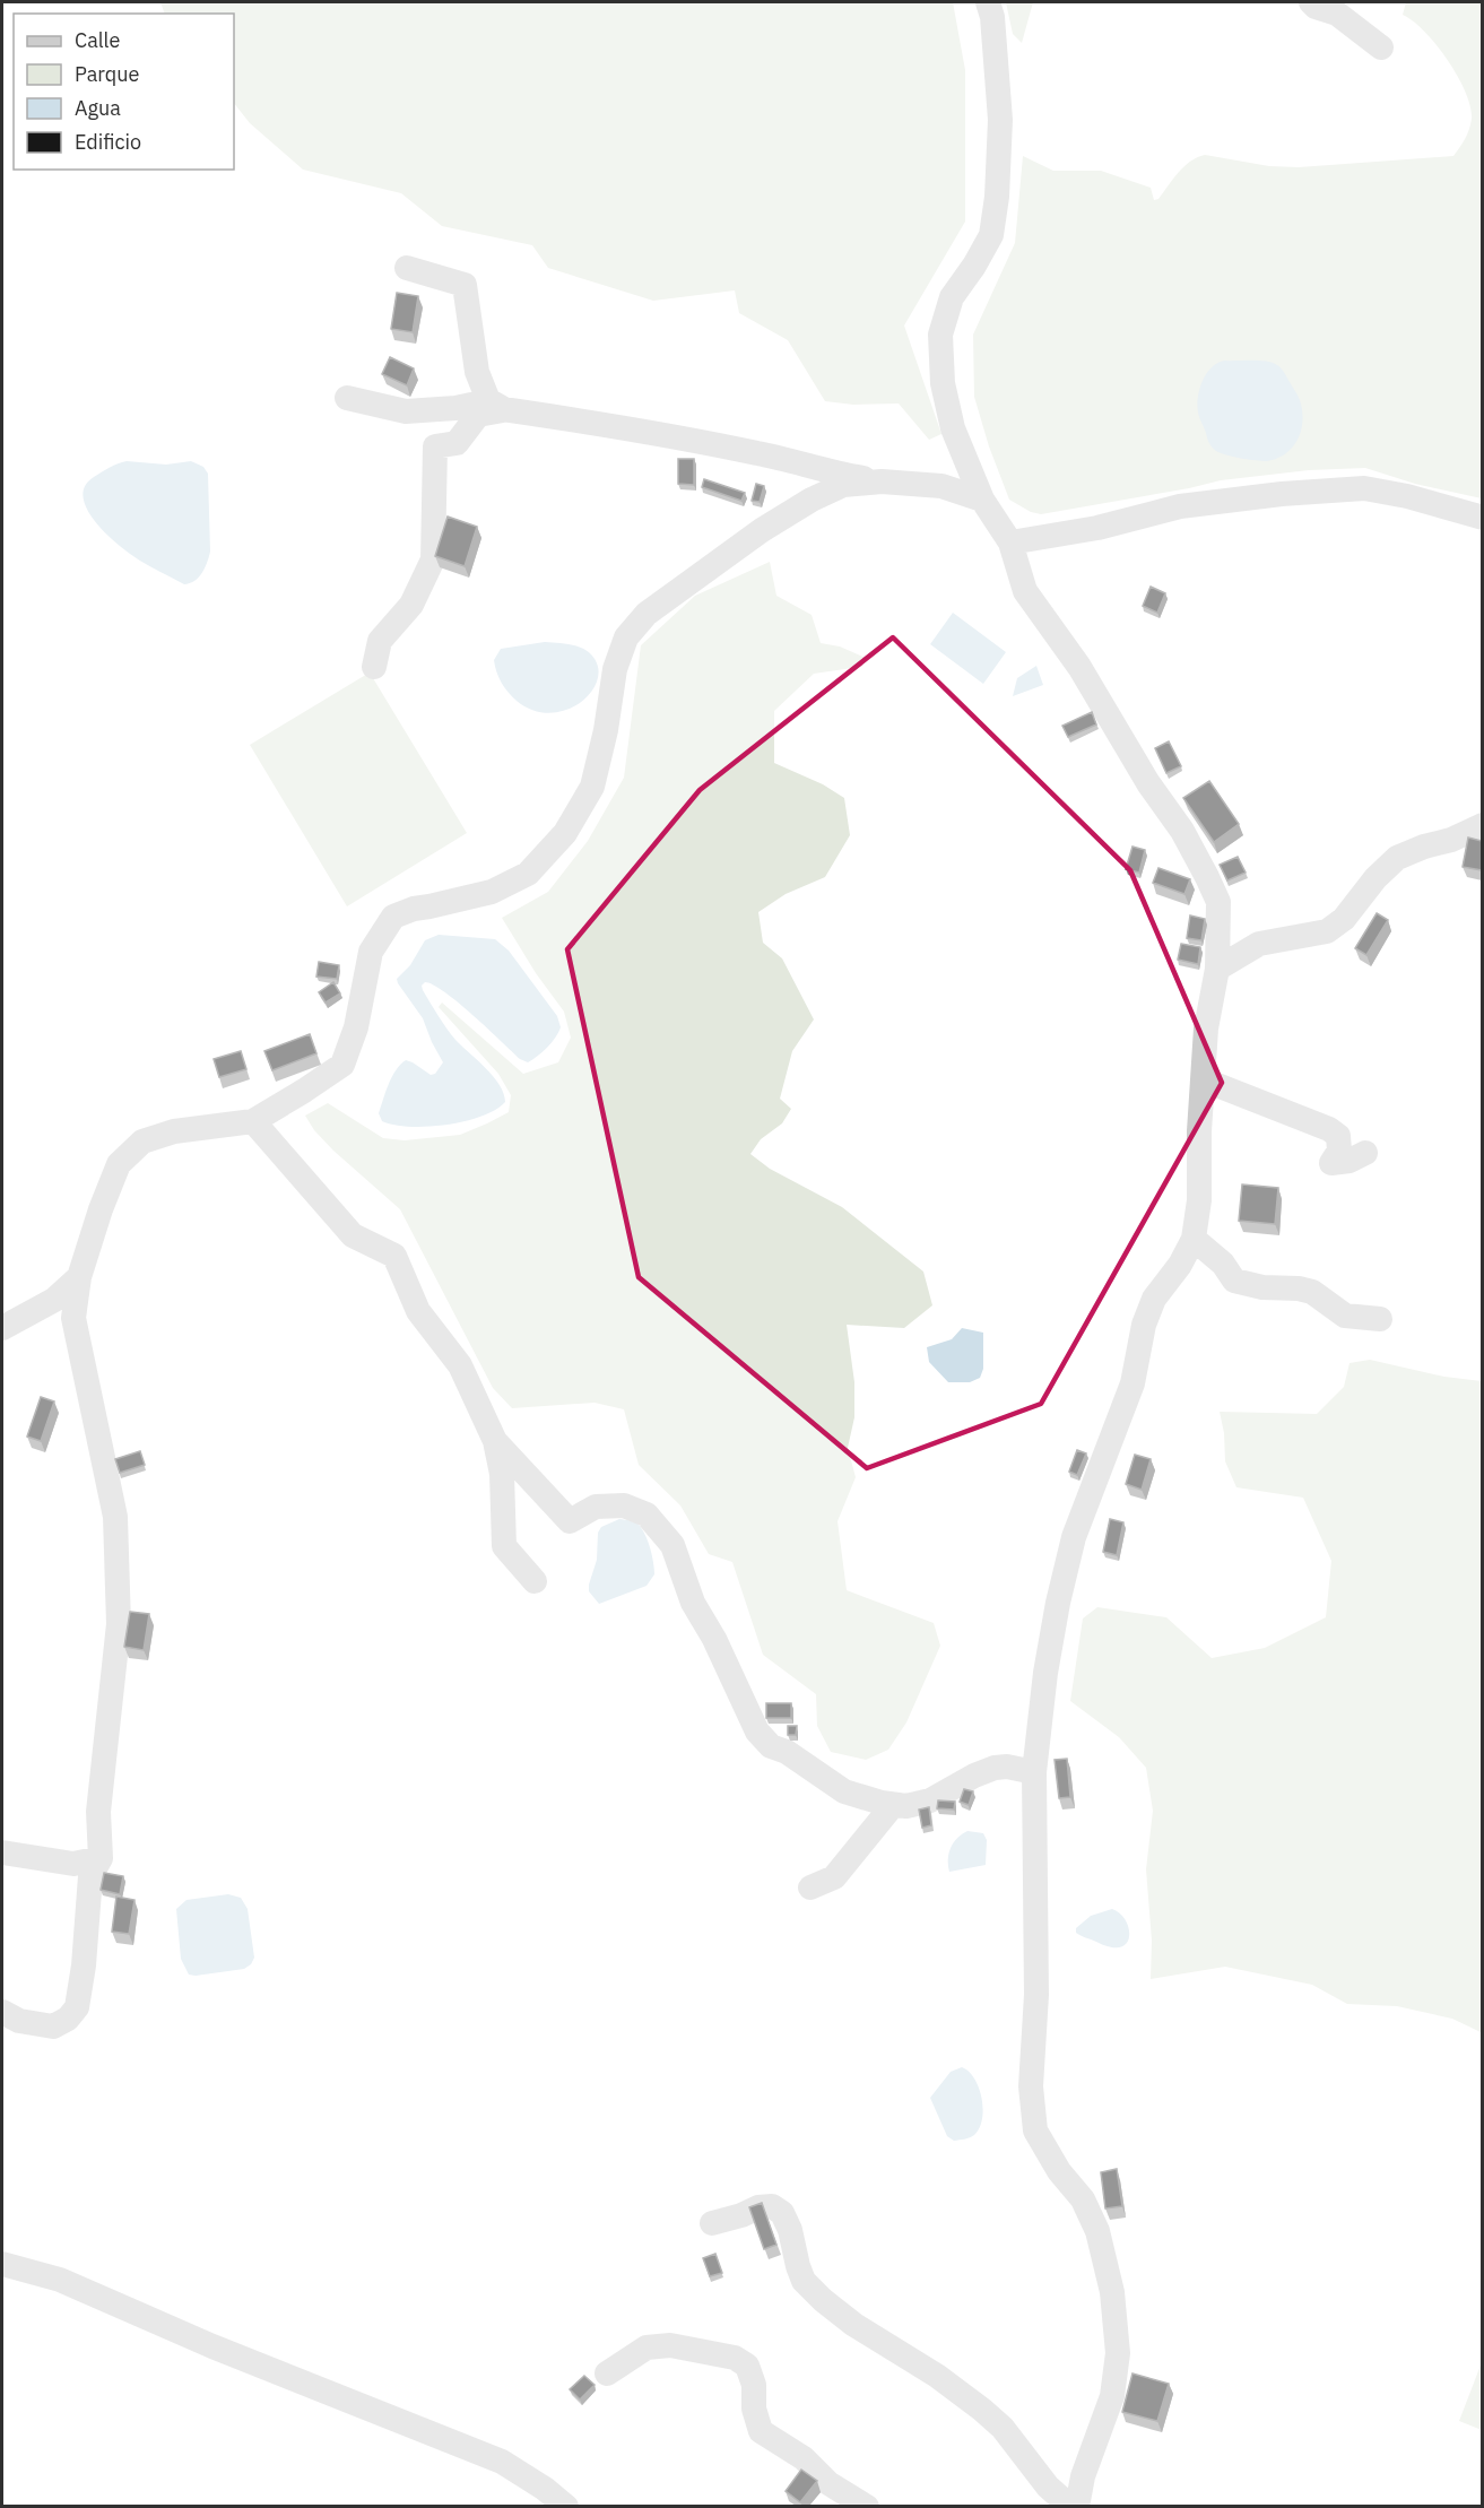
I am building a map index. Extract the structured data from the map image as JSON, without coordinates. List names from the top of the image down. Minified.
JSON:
{"legend":["Calle","Parque","Agua","Edificio"]}
